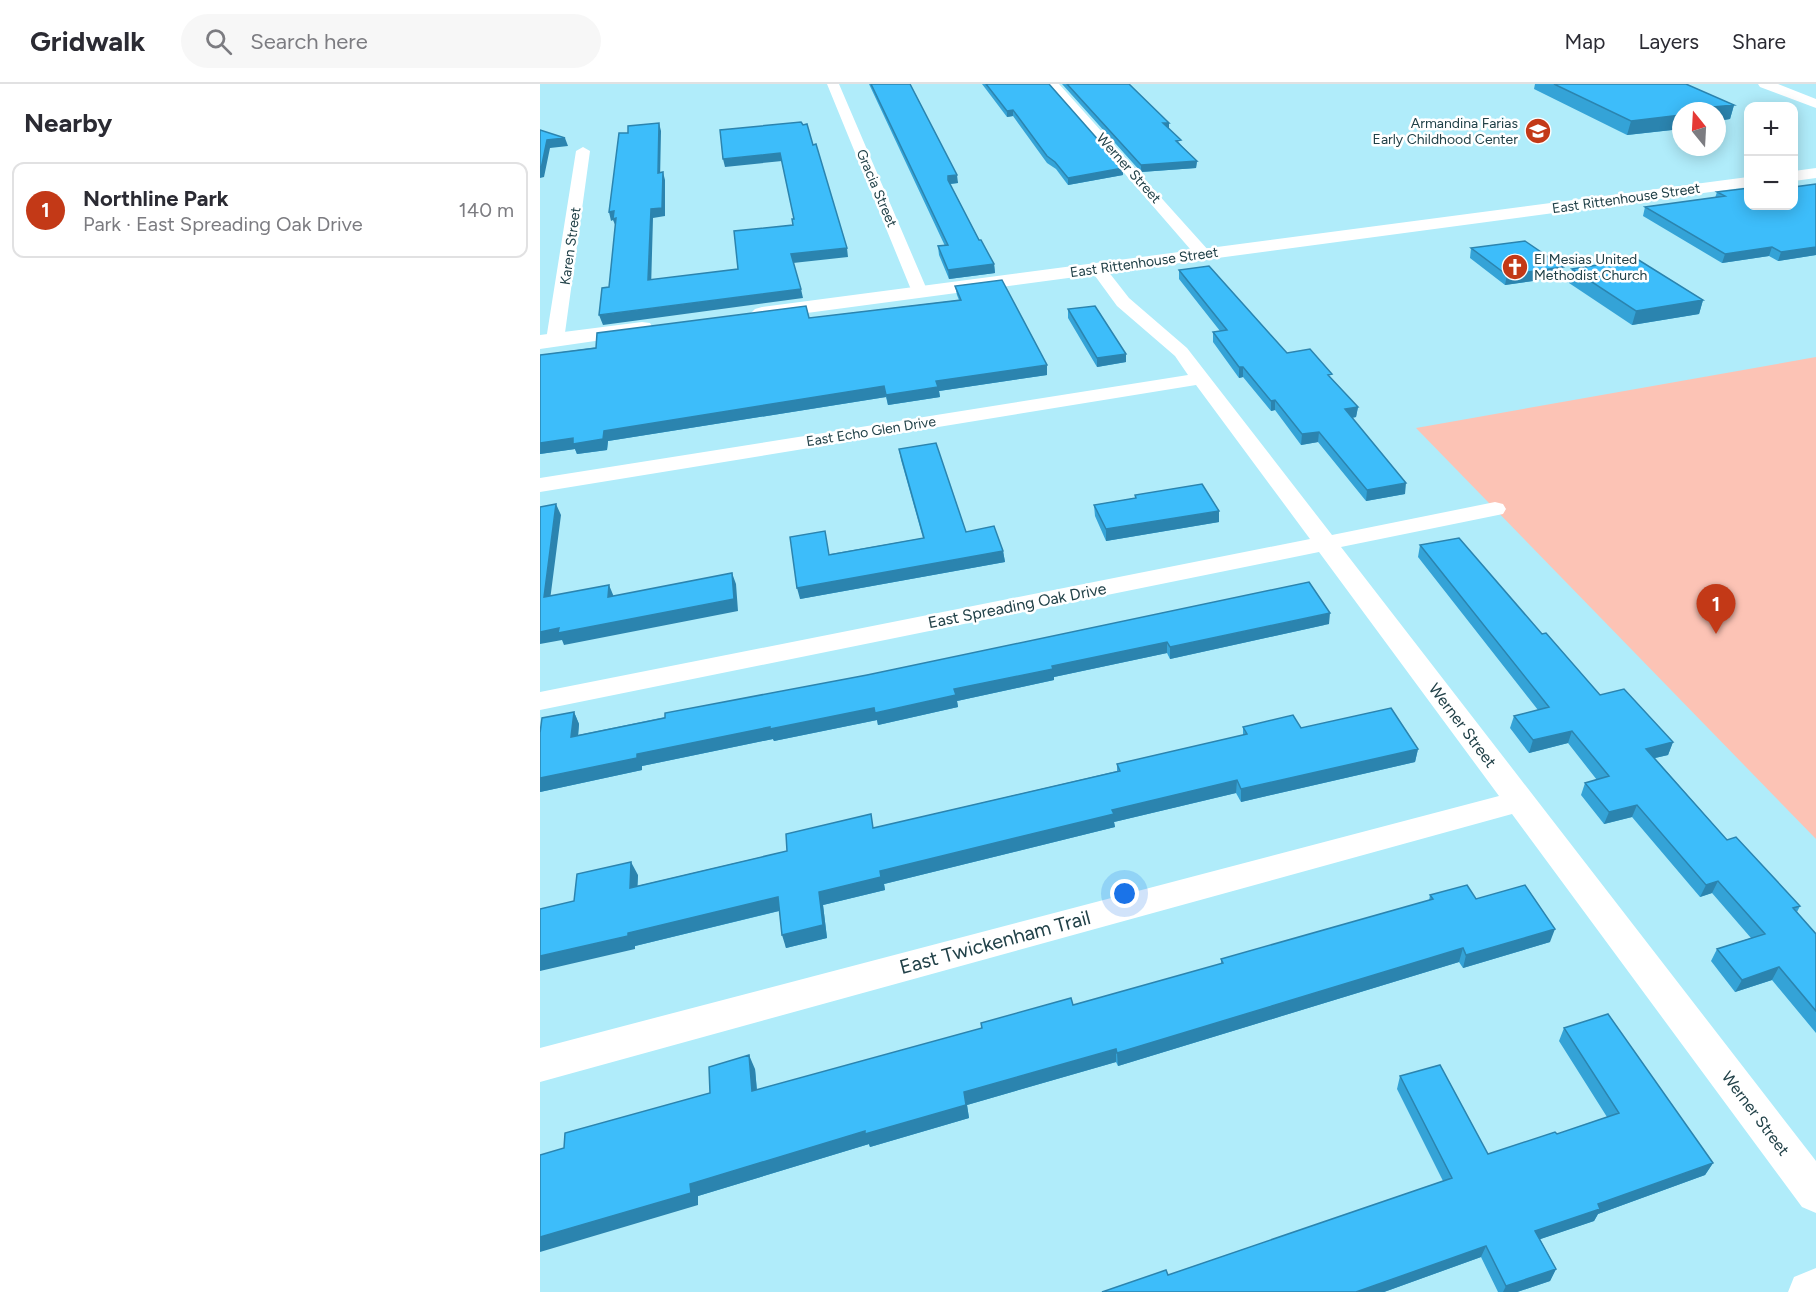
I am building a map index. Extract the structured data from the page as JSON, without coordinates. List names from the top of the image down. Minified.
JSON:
{"streets":{"street":["Werner Street","Gracia Street","East Rittenhouse Street","Karen Street","East Echo Glen Drive","East Spreading Oak Drive","East Twickenham Trail"]},"crossings":[["Werner Street","East Rittenhouse Street"],["Werner Street","East Echo Glen Drive"],["Werner Street","East Spreading Oak Drive"],["Werner Street","East Twickenham Trail"],["Gracia Street","East Rittenhouse Street"]],"places":{"school or university":["Armandina Farias Early Childhood Center"],"church":["El Mesias United Methodist Church"]},"north":"top","page":{"header":"Gridwalk","search":"Search here","nav":["Map","Layers","Share"],"heading":"Nearby","map_buttons":["+","−"],"list":[{"mark":"1","name":"Northline Park","note":"Park · East Spreading Oak Drive","value":"140 m"}],"pins":"1"}}
